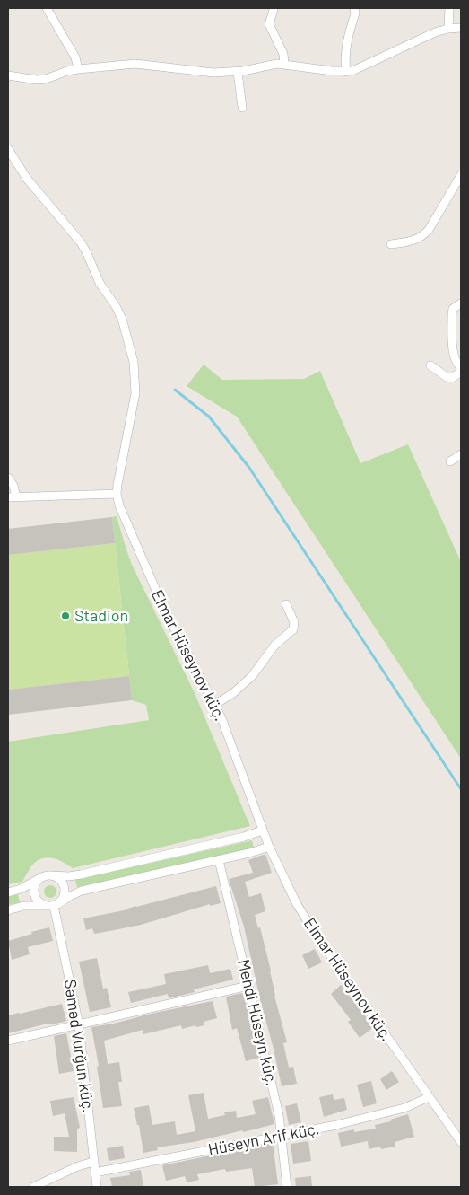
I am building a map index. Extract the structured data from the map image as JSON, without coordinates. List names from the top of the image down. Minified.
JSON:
{"streets":{"street":["Elmar Hüseynov küç.","Mehdi Hüseyn küç.","Səməd Vurğun küç.","Hüseyn Arif küç."]},"crossings":[["Elmar Hüseynov küç.","Hüseyn Arif küç."],["Mehdi Hüseyn küç.","Hüseyn Arif küç."],["Səməd Vurğun küç.","Hüseyn Arif küç."]],"places":["Stadion"]}
